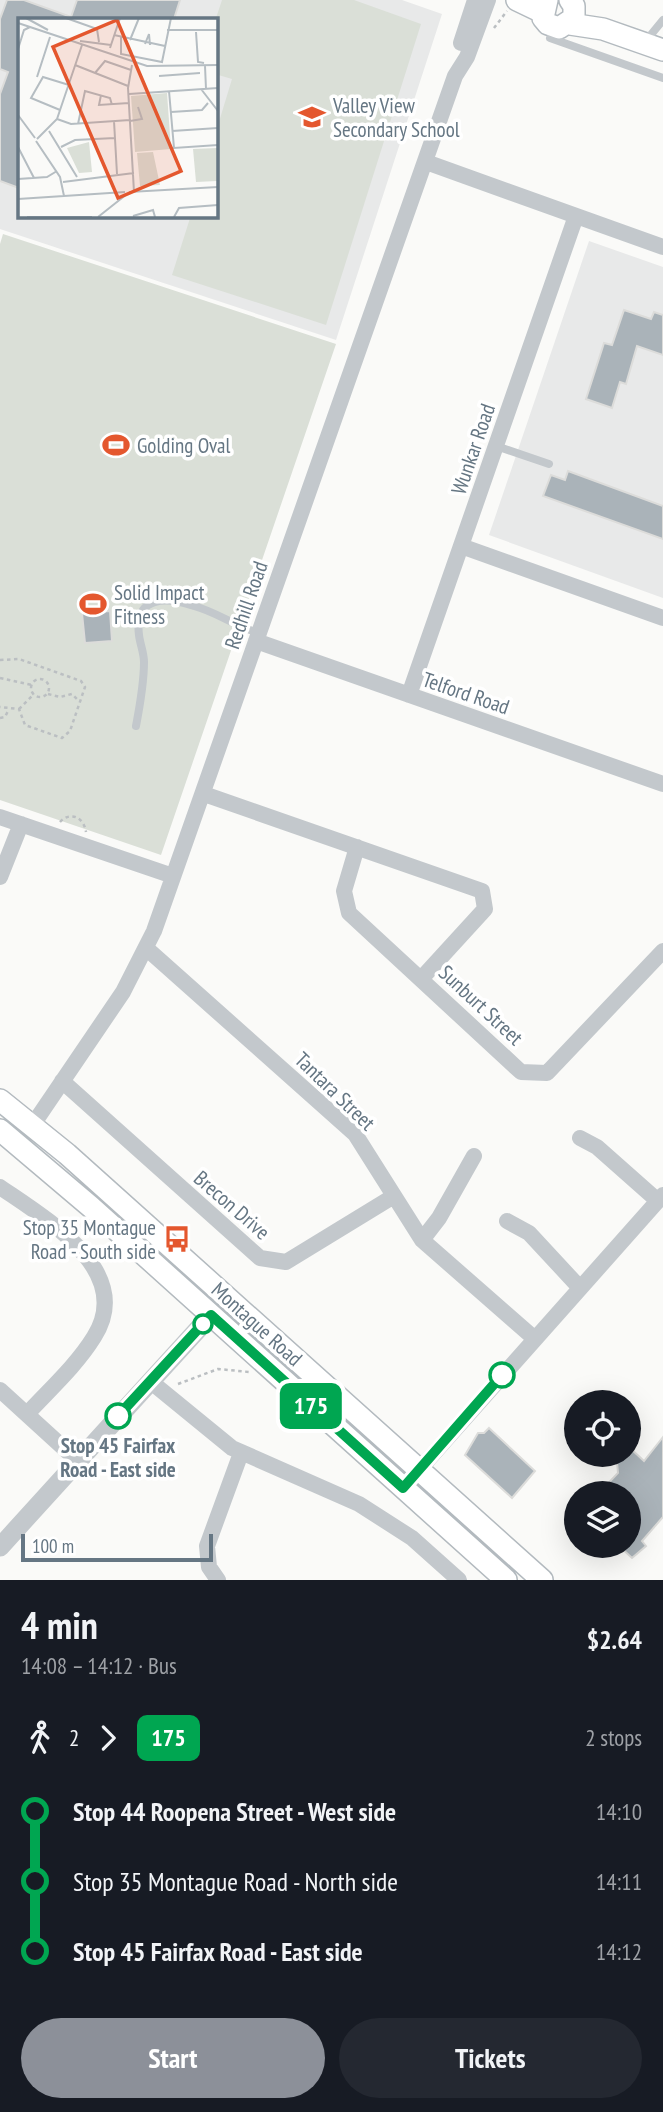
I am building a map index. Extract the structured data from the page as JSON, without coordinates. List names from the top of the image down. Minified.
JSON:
{"streets":{"main road":["Montague Road"],"street":["Wunkar Road","Redhill Road","Telford Road","Sunburt Street","Tantara Street","Brecon Drive"]},"crossings":[["Wunkar Road","Telford Road"],["Redhill Road","Telford Road"],["Redhill Road","Tantara Street"],["Redhill Road","Brecon Drive"],["Redhill Road","Montague Road"],["Tantara Street","Brecon Drive"]],"places":{"school or university":["Valley View Secondary School"],"sports":["Golding Oval","Solid Impact Fitness"],"bus stop":["Stop 35 Montague Road - South side"],"other":["Stop 45 Fairfax Road - East side"]},"lines":["bus line 175"],"scale_bar":"100 m","page":{"on_map":"175","scale":"100 m","heading":["4 min","14:08 – 14:12 · Bus","$2.64"],"legs":["2","175","2 stops"],"list":[{"name":"Stop 44 Roopena Street - West side","value":"14:10"},{"name":"Stop 35 Montague Road - North side","value":"14:11"},{"name":"Stop 45 Fairfax Road - East side","value":"14:12"}],"buttons":["Start","Tickets"]}}
